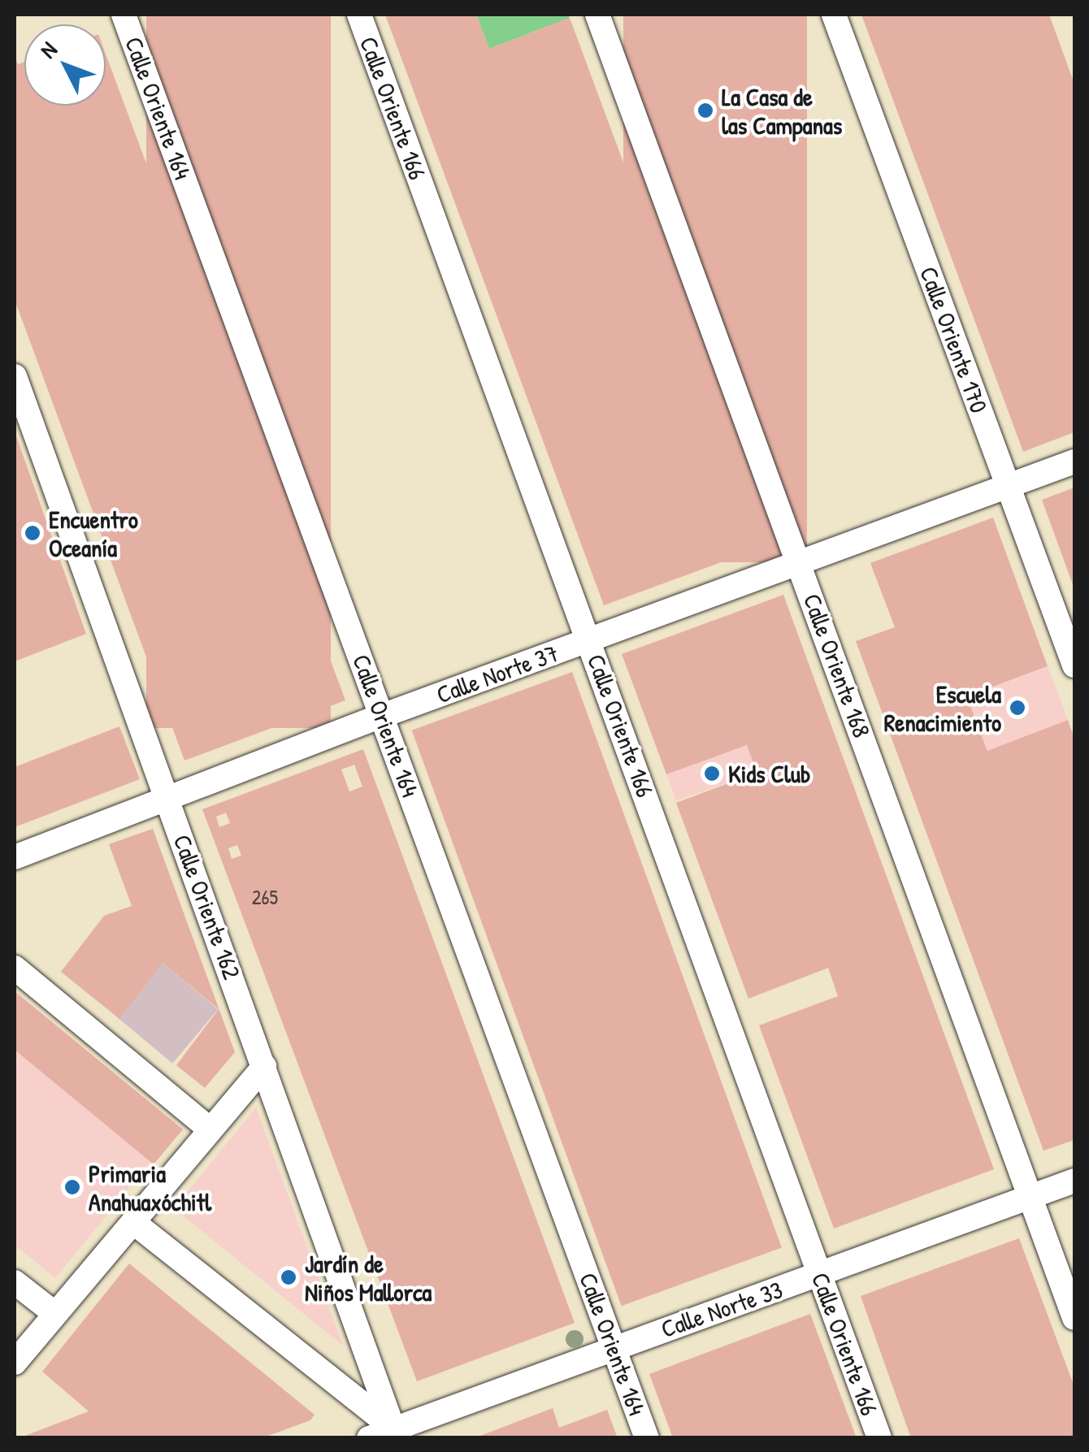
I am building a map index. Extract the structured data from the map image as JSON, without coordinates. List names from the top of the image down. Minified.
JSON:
{"streets":{"street":["Calle Oriente 164","Calle Oriente 166","Calle Oriente 170","Calle Oriente 168","Calle Norte 37","Calle Oriente 162","Calle Norte 33"]},"crossings":[["Calle Oriente 164","Calle Norte 37"],["Calle Oriente 164","Calle Norte 33"],["Calle Oriente 166","Calle Norte 37"],["Calle Oriente 166","Calle Norte 33"],["Calle Oriente 170","Calle Norte 37"],["Calle Oriente 168","Calle Norte 37"],["Calle Oriente 168","Calle Norte 33"],["Calle Norte 37","Calle Oriente 162"],["Calle Oriente 162","Calle Norte 33"]],"places":["La Casa de las Campanas","Encuentro Oceanía","Escuela Renacimiento","Kids Club","Primaria Anahuaxóchitl","Jardín de Niños Mallorca"],"house_numbers":["265"],"north":"top left"}
